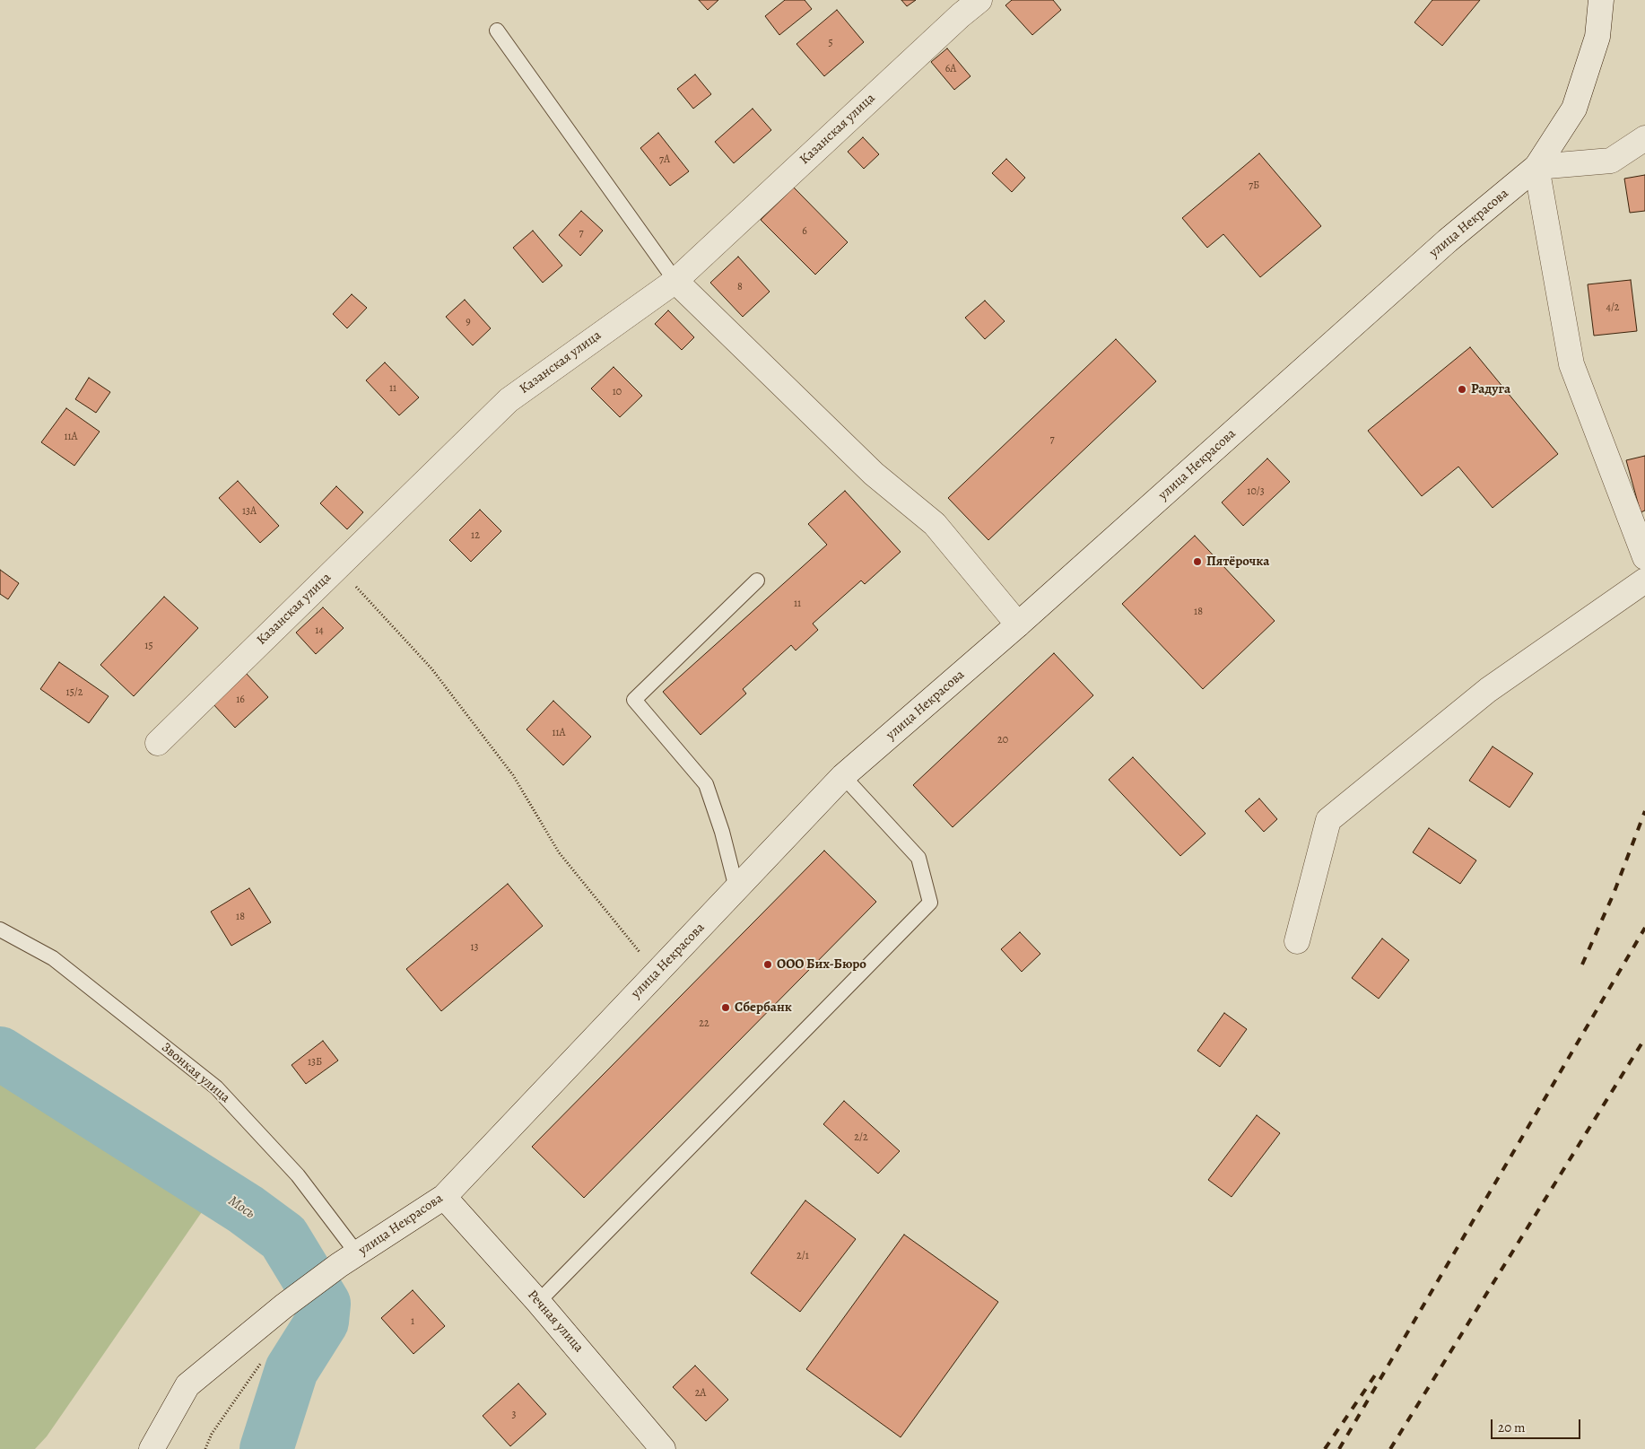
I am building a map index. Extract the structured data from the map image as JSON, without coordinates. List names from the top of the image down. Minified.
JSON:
{"streets":{"street":["Казанская улица","улица Некрасова","Речная улица"],"lane":["Звонкая улица"]},"crossings":[["улица Некрасова","Звонкая улица"],["улица Некрасова","Речная улица"]],"water":["Мось"],"places":["Радуга","Пятёрочка","ООО Бих-Бюро","Сбербанк"],"house_numbers":["5","6А","7А","7Б","6","7","8","4/2","9","11","10","11А","7","10/3","13А","12","11","18","14","15","15/2","16","11А","20","18","13","22","13Б","2/2","2/1","1","2А","3"],"scale_bar":"20 m"}
